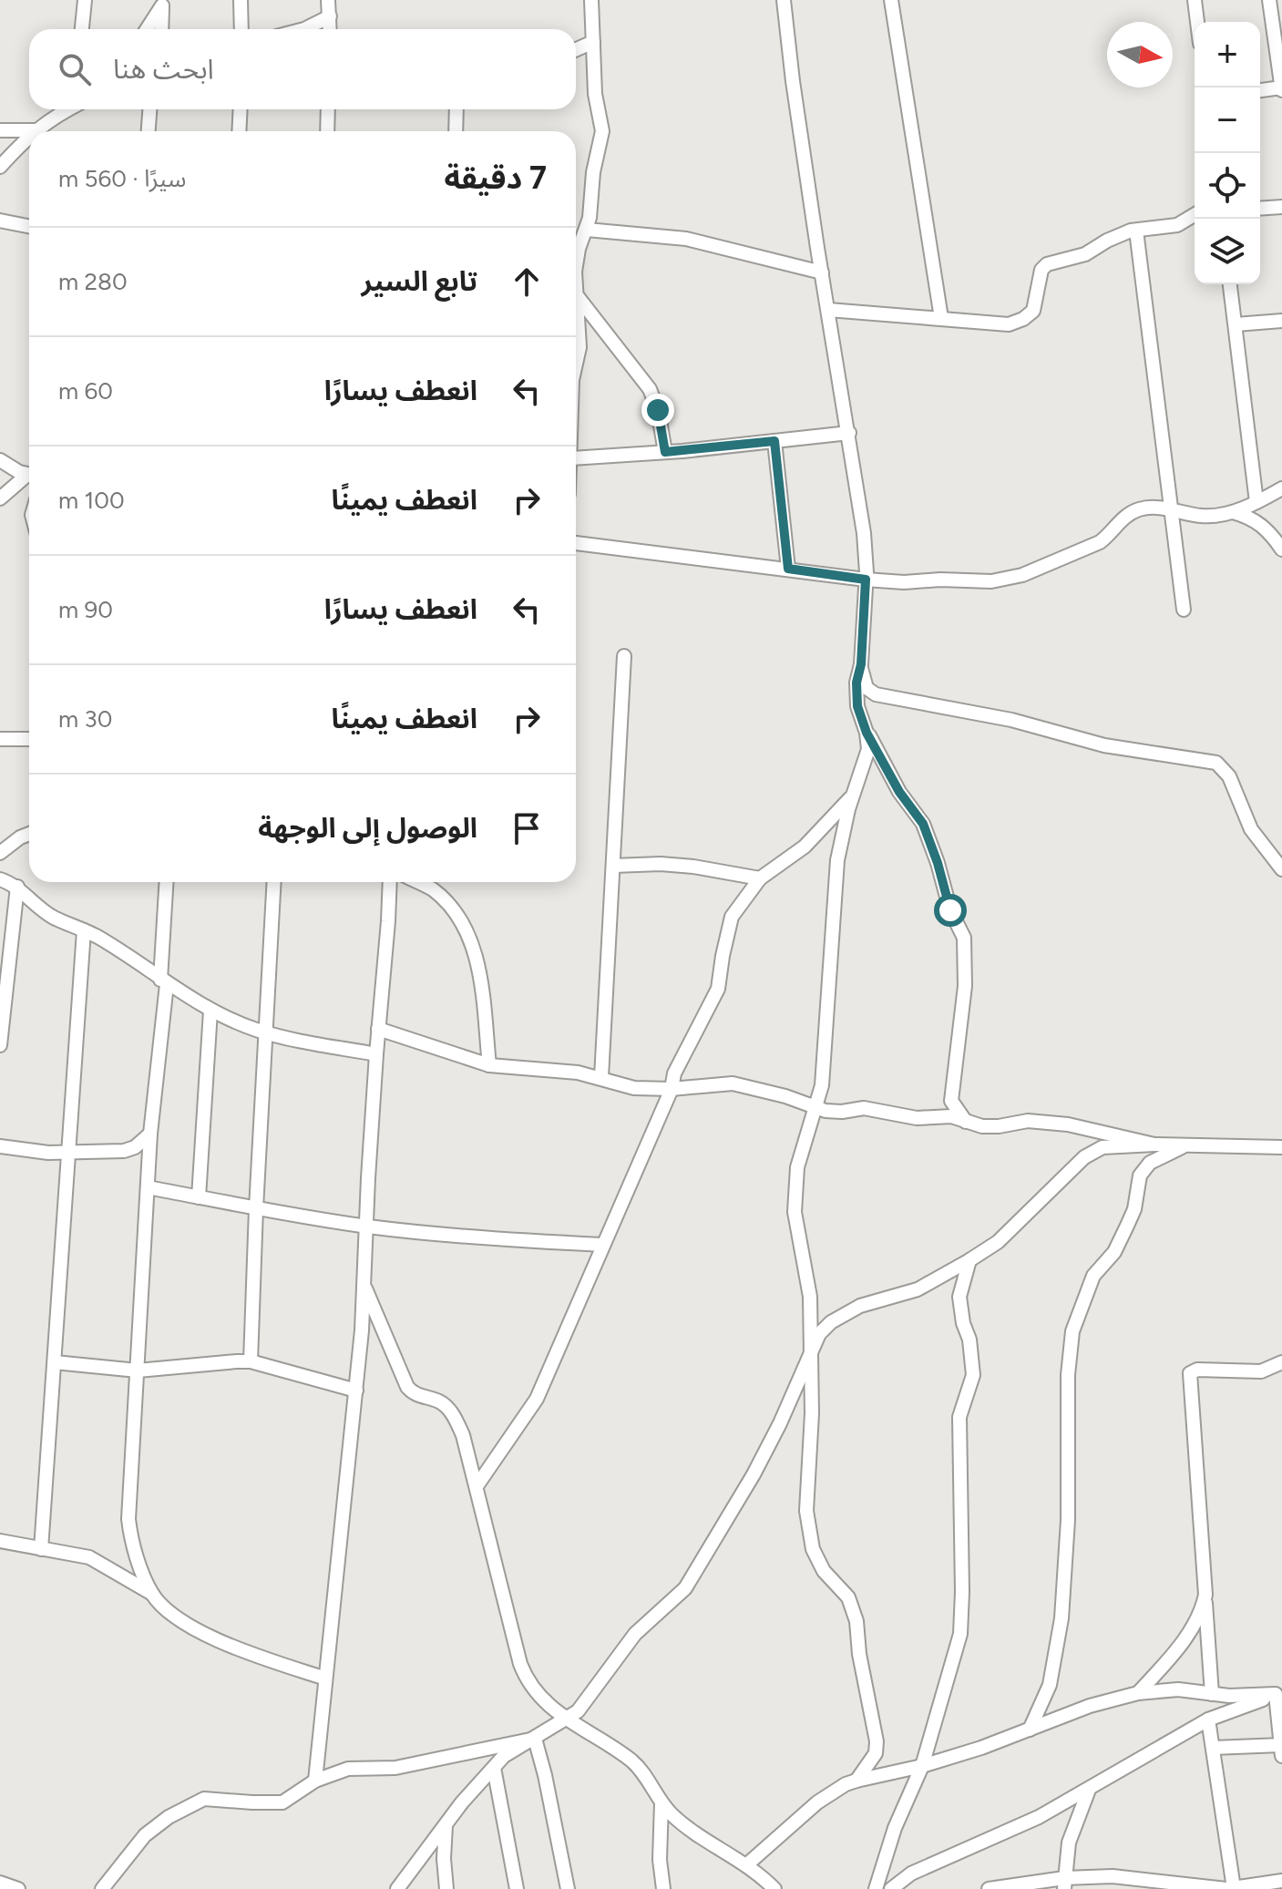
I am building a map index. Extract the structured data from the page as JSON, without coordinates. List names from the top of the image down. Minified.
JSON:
{"north":"right","page":{"map_buttons":["+","−"],"search":"ابحث هنا","heading":["7 دقيقة","سيرًا · 560 m"],"list":[["تابع السير","280 m"],["انعطف يسارًا","60 m"],["انعطف يمينًا","100 m"],["انعطف يسارًا","90 m"],["انعطف يمينًا","30 m"],"الوصول إلى الوجهة"]}}
